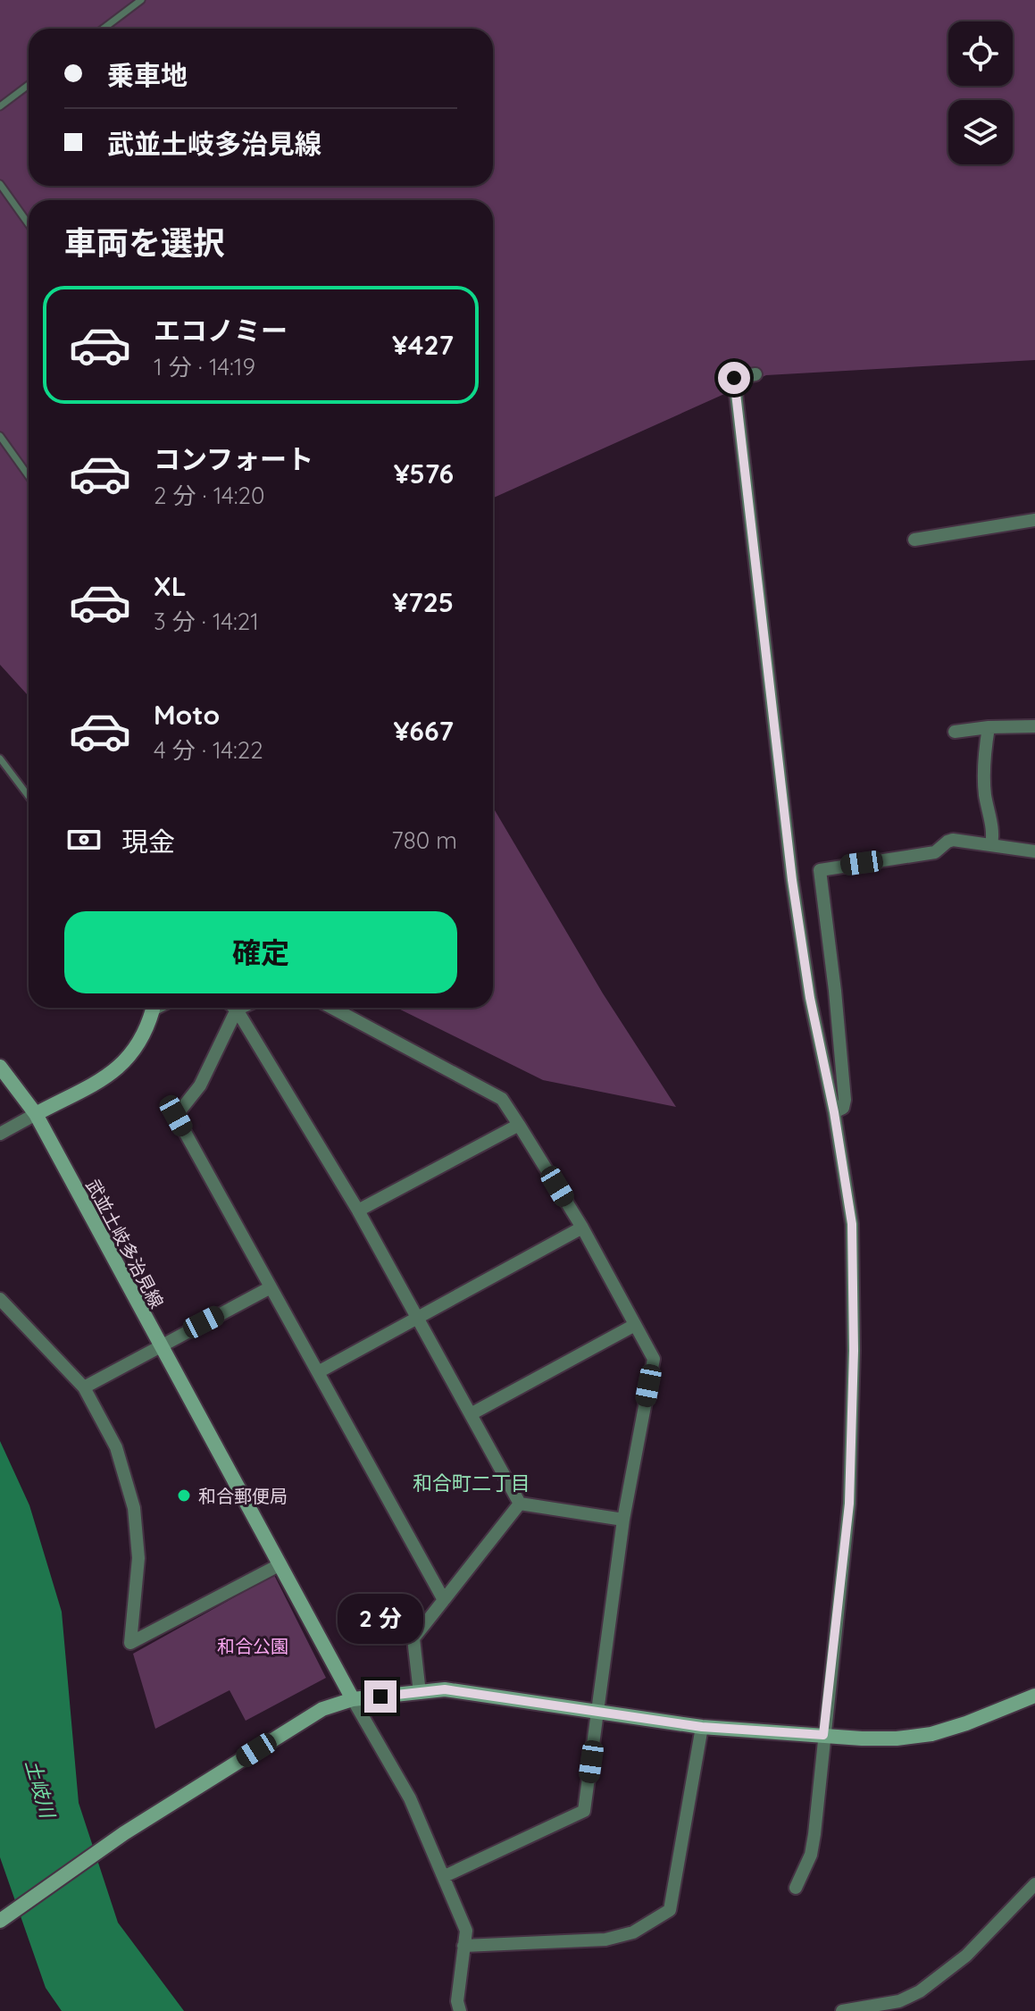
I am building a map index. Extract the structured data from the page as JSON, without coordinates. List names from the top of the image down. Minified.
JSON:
{"streets":{"main road":["武並土岐多治見線"]},"districts":["和合町二丁目"],"water":["土岐川"],"parks":["和合公園"],"places":["和合郵便局"],"page":{"banner":["乗車地","武並土岐多治見線"],"heading":"車両を選択","list":[{"name":"エコノミー","note":"1 分 · 14:19","value":"¥427"},{"name":"コンフォート","note":"2 分 · 14:20","value":"¥576"},{"name":"XL","note":"3 分 · 14:21","value":"¥725"},{"name":"Moto","note":"4 分 · 14:22","value":"¥667"}],"pay":["現金","780 m"],"buttons":"確定","bubble":"2 分"}}
